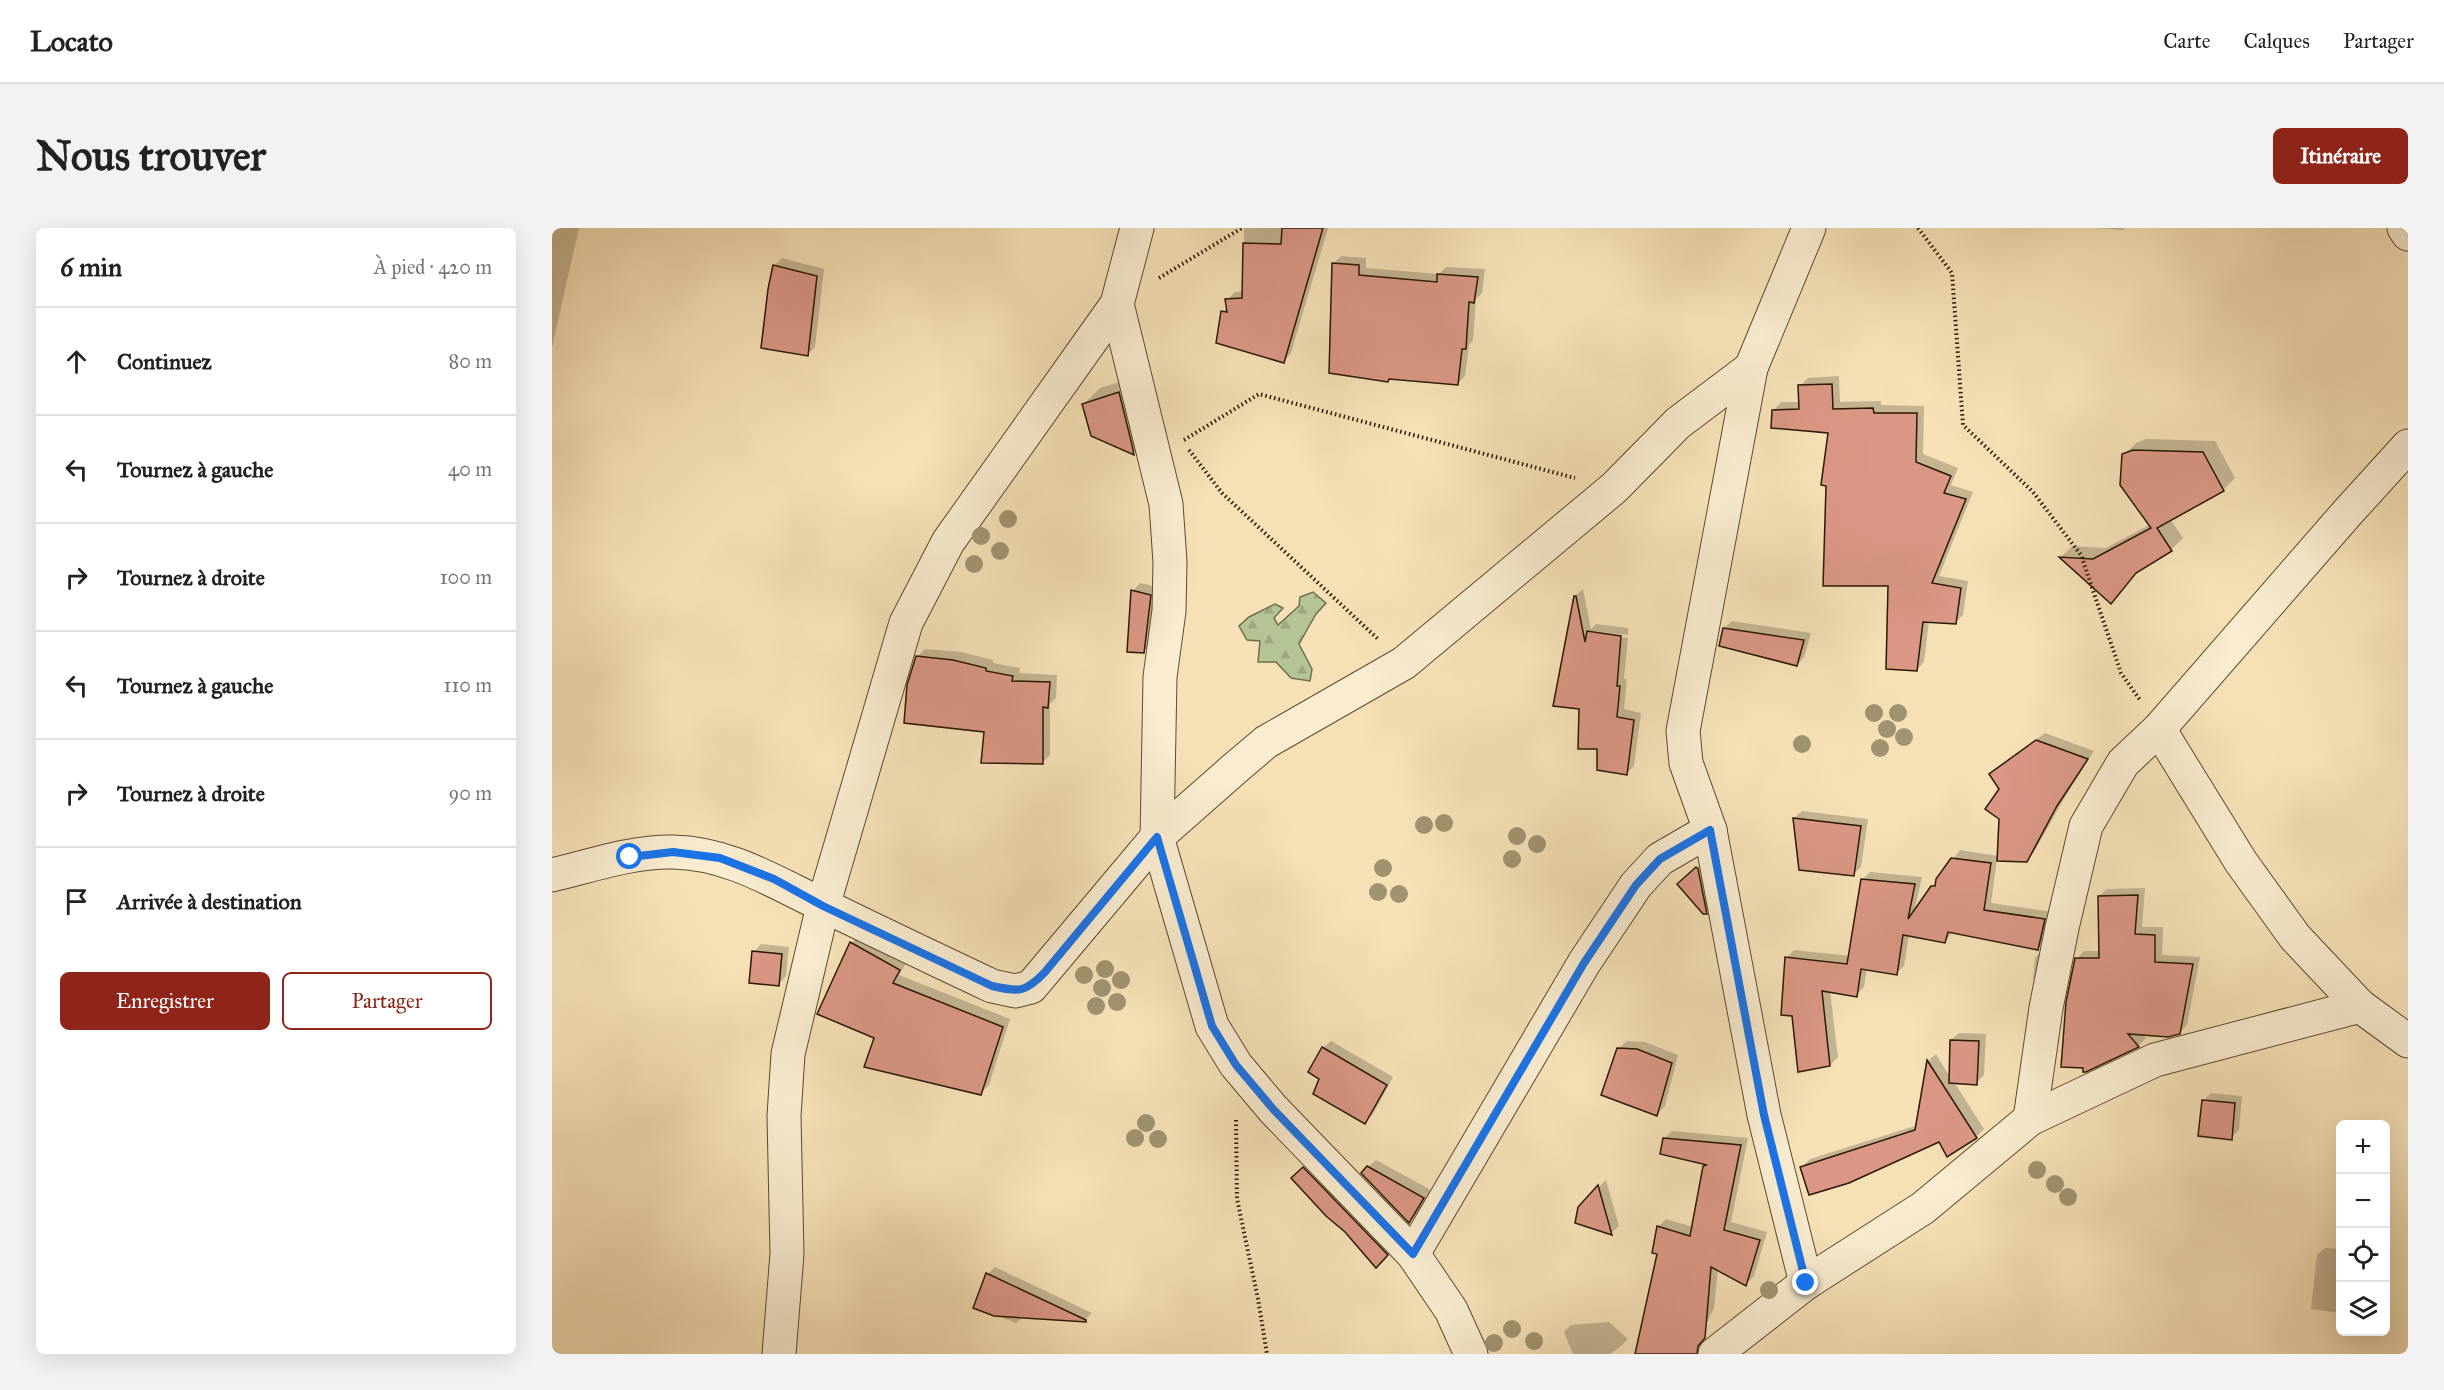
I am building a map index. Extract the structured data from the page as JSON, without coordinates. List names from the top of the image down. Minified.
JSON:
{"page":{"header":"Locato","nav":["Carte","Calques","Partager"],"buttons":["Itinéraire",["Enregistrer","Partager"]],"title":"Nous trouver","heading":["6 min","À pied · 420 m"],"list":[["Continuez","80 m"],["Tournez à gauche","40 m"],["Tournez à droite","100 m"],["Tournez à gauche","110 m"],["Tournez à droite","90 m"],"Arrivée à destination"],"map_buttons":["+","−"]}}
